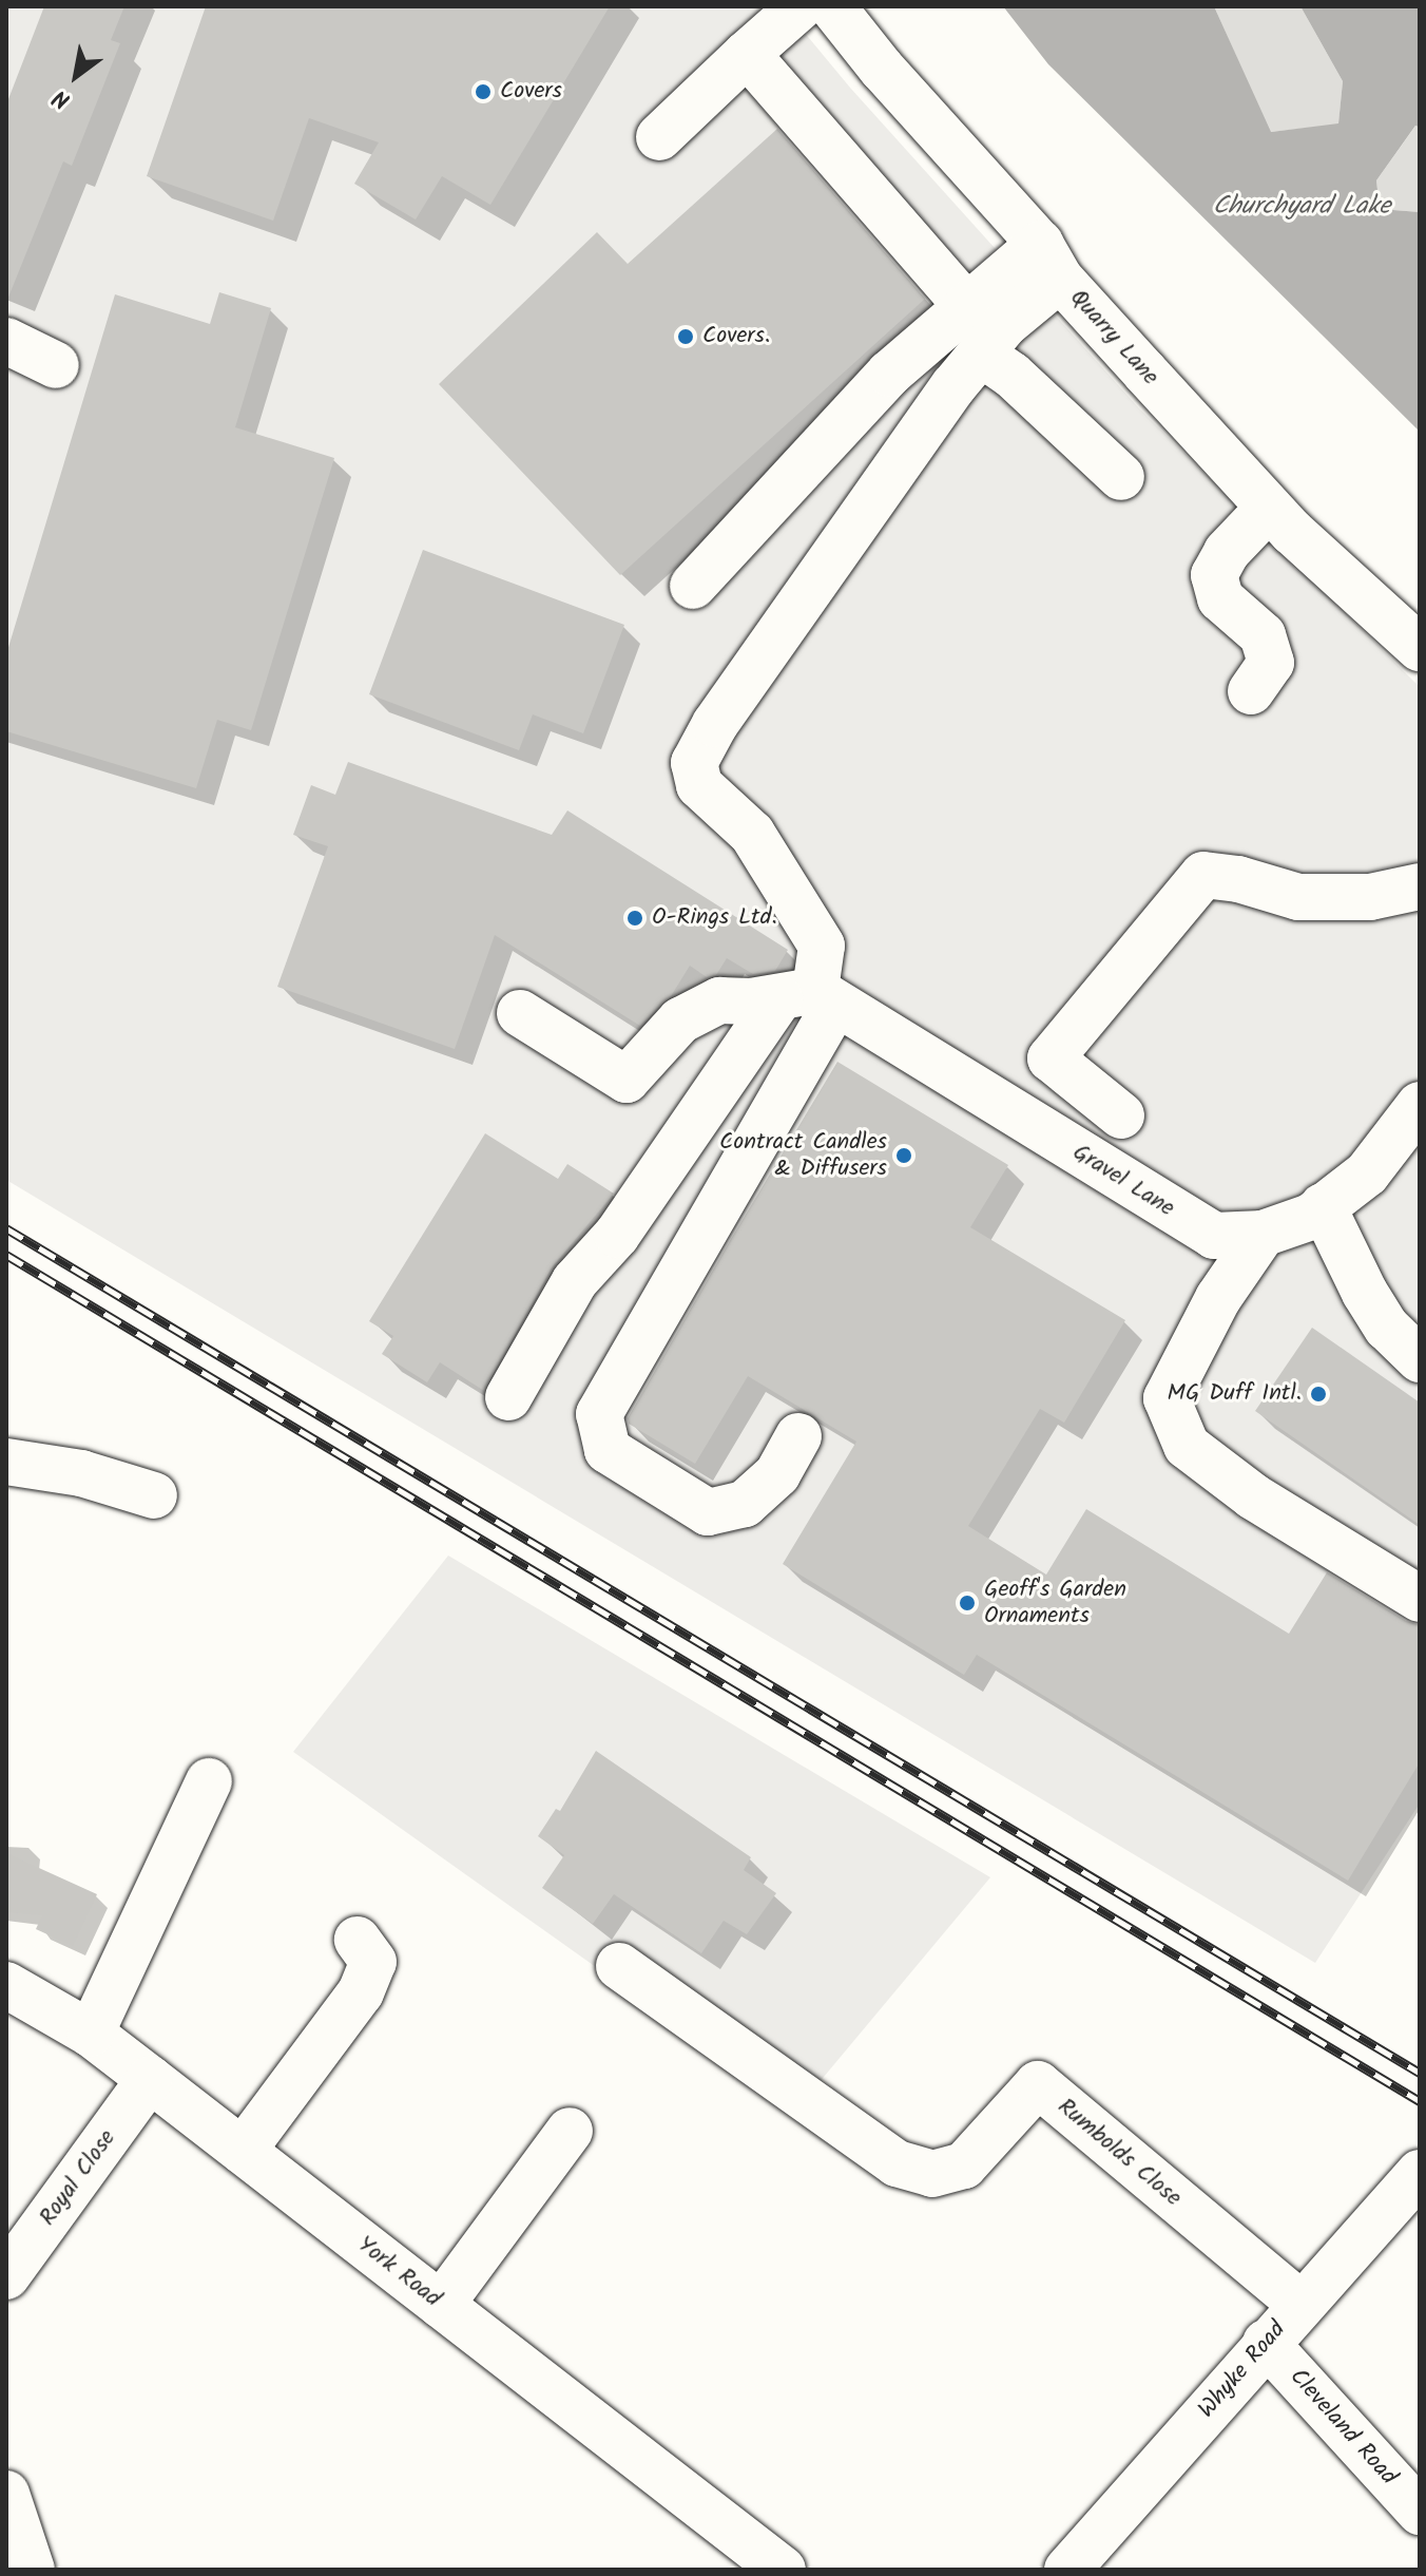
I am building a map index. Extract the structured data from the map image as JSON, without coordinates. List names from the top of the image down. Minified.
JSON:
{"streets":{"street":["Quarry Lane","Gravel Lane","Rumbolds Close","Royal Close","York Road","Whyke Road","Cleveland Road"]},"crossings":[["Rumbolds Close","Whyke Road"],["Royal Close","York Road"],["Whyke Road","Cleveland Road"]],"water":["Churchyard Lake"],"places":["Covers","Covers.","O-Rings Ltd.","Contract Candles & Diffusers","MG Duff Intl.","Geoff's Garden Ornaments"],"north":"bottom left"}
